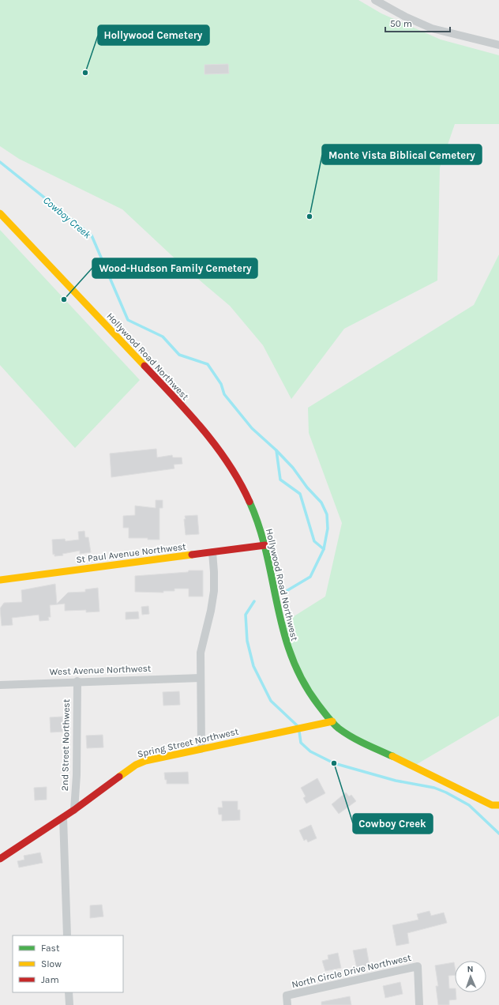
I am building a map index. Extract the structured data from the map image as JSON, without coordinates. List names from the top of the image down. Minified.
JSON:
{"streets":{"street":["Hollywood Road Northwest","St Paul Avenue Northwest","West Avenue Northwest","Spring Street Northwest","2nd Street Northwest","North Circle Drive Northwest"]},"crossings":[["Hollywood Road Northwest","St Paul Avenue Northwest"],["Hollywood Road Northwest","Spring Street Northwest"],["West Avenue Northwest","2nd Street Northwest"],["Spring Street Northwest","2nd Street Northwest"]],"water":["Cowboy Creek"],"places":["Hollywood Cemetery","Monte Vista Biblical Cemetery","Wood-Hudson Family Cemetery","Cowboy Creek"],"legend":["Fast","Slow","Jam"],"scale_bar":"50 m","north":"top"}
